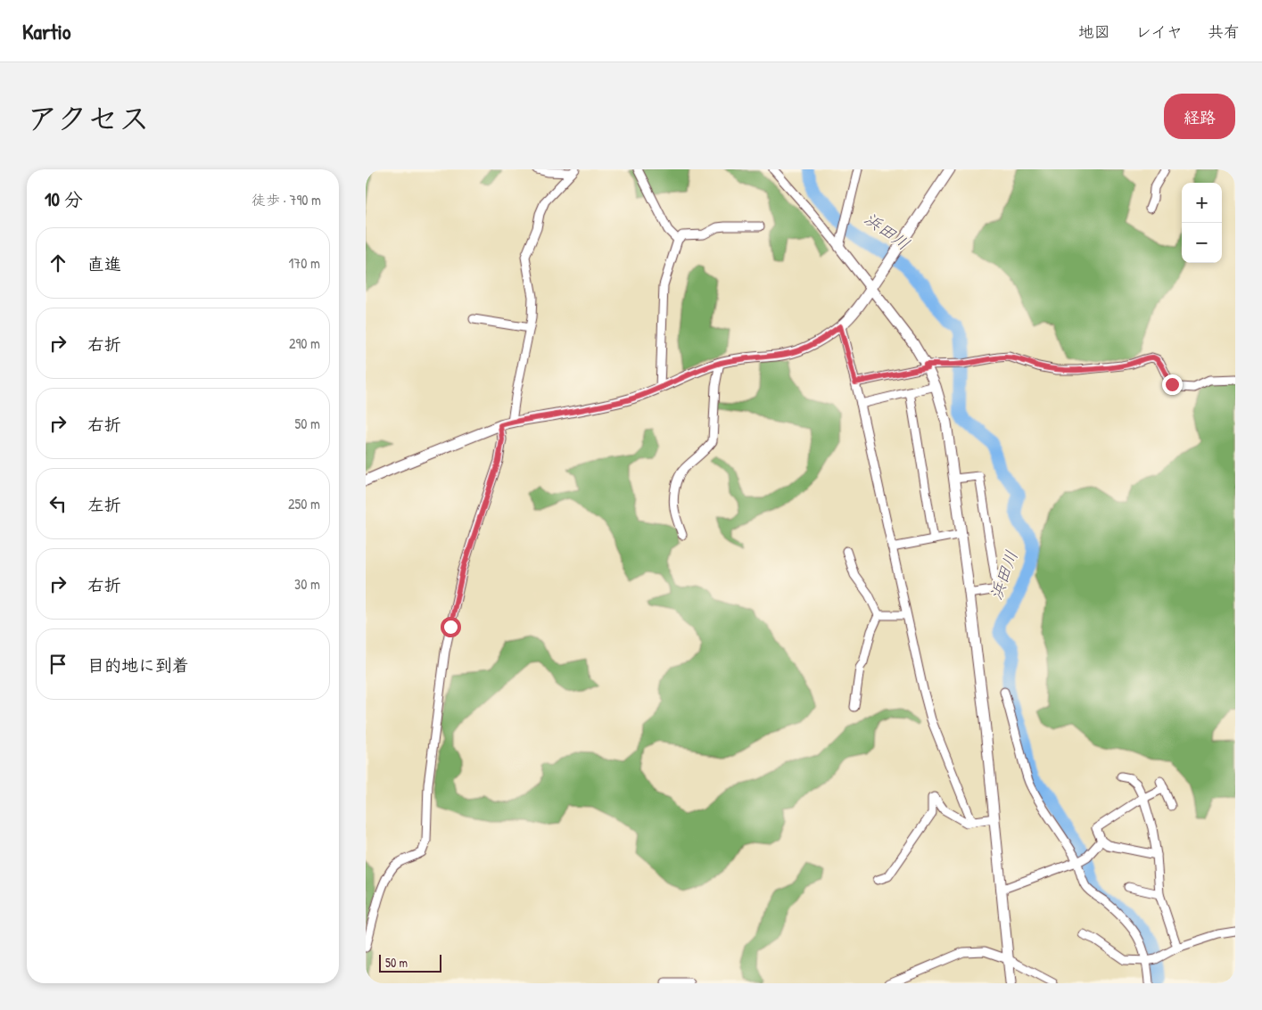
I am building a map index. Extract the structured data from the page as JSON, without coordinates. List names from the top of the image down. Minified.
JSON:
{"water":["浜田川"],"scale_bar":"50 m","page":{"header":"Kartio","nav":["地図","レイヤ","共有"],"title":"アクセス","buttons":"経路","heading":["10 分","徒歩 · 790 m"],"map_buttons":["+","−"],"list":[["直進","170 m"],["右折","290 m"],["右折","50 m"],["左折","250 m"],["右折","30 m"],"目的地に到着"],"scale":"50 m"}}
